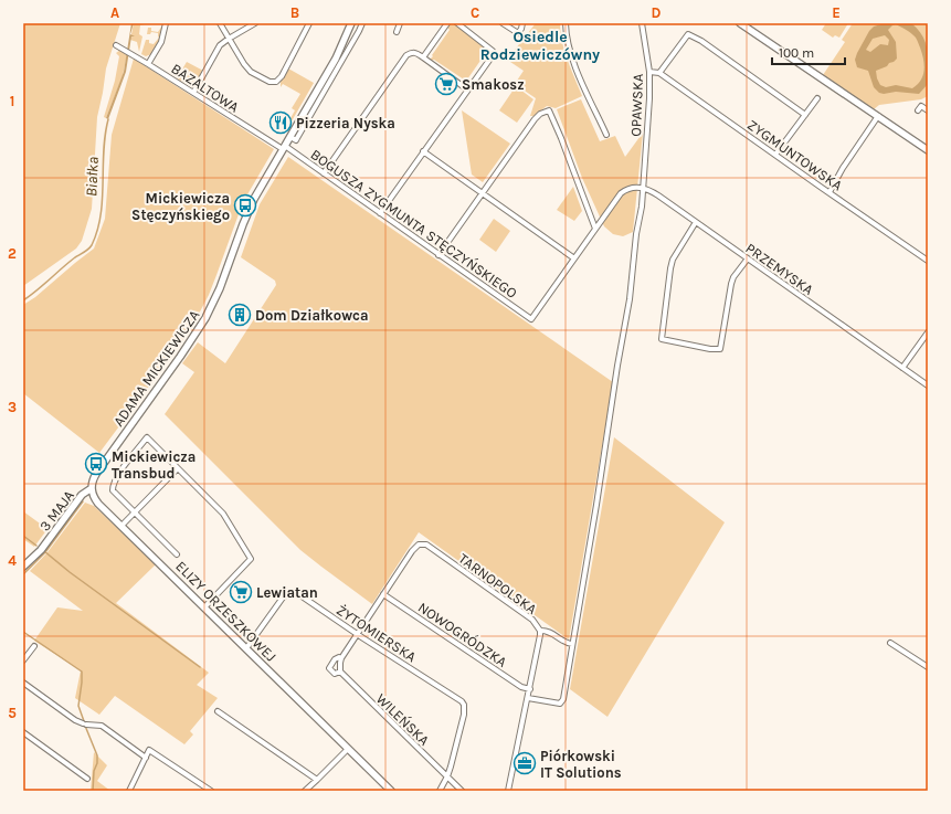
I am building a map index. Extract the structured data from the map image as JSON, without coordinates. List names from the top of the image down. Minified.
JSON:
{"streets":{"street":["BAZALTOWA","OPAWSKA","ZYGMUNTOWSKA","BOGUSZA ZYGMUNTA STĘCZYŃSKIEGO","PRZEMYSKA","ADAMA MICKIEWICZA","3 MAJA","TARNOPOLSKA","ELIZY ORZESZKOWEJ","ŻYTOMIERSKA","NOWOGRÓDZKA","WILEŃSKA"]},"crossings":[["BAZALTOWA","BOGUSZA ZYGMUNTA STĘCZYŃSKIEGO"],["BAZALTOWA","ADAMA MICKIEWICZA"],["OPAWSKA","ZYGMUNTOWSKA"],["OPAWSKA","PRZEMYSKA"],["OPAWSKA","TARNOPOLSKA"],["BOGUSZA ZYGMUNTA STĘCZYŃSKIEGO","ADAMA MICKIEWICZA"],["ADAMA MICKIEWICZA","3 MAJA"],["ADAMA MICKIEWICZA","ELIZY ORZESZKOWEJ"],["3 MAJA","ELIZY ORZESZKOWEJ"],["TARNOPOLSKA","NOWOGRÓDZKA"],["ELIZY ORZESZKOWEJ","ŻYTOMIERSKA"],["ŻYTOMIERSKA","WILEŃSKA"]],"districts":["Osiedle Rodziewiczówny"],"water":["Białka"],"places":{"supermarket":["Smakosz","Lewiatan"],"restaurant":["Pizzeria Nyska"],"bus stop":["Mickiewicza Stęczyńskiego","Mickiewicza Transbud"],"building":["Dom Działkowca"],"office":["Piórkowski IT Solutions"]},"scale_bar":"100 m","grid":{"columns":["A","B","C","D","E"],"rows":["1","2","3","4","5"]}}
